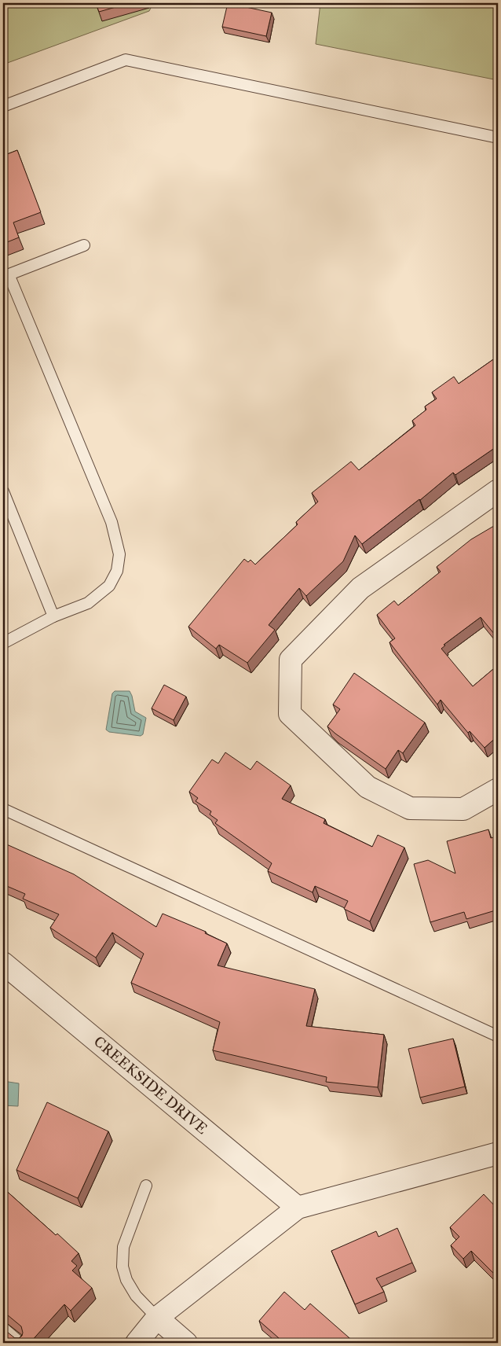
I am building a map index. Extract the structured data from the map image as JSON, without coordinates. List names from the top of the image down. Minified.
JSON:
{"streets":{"street":["CREEKSIDE DRIVE"]}}
